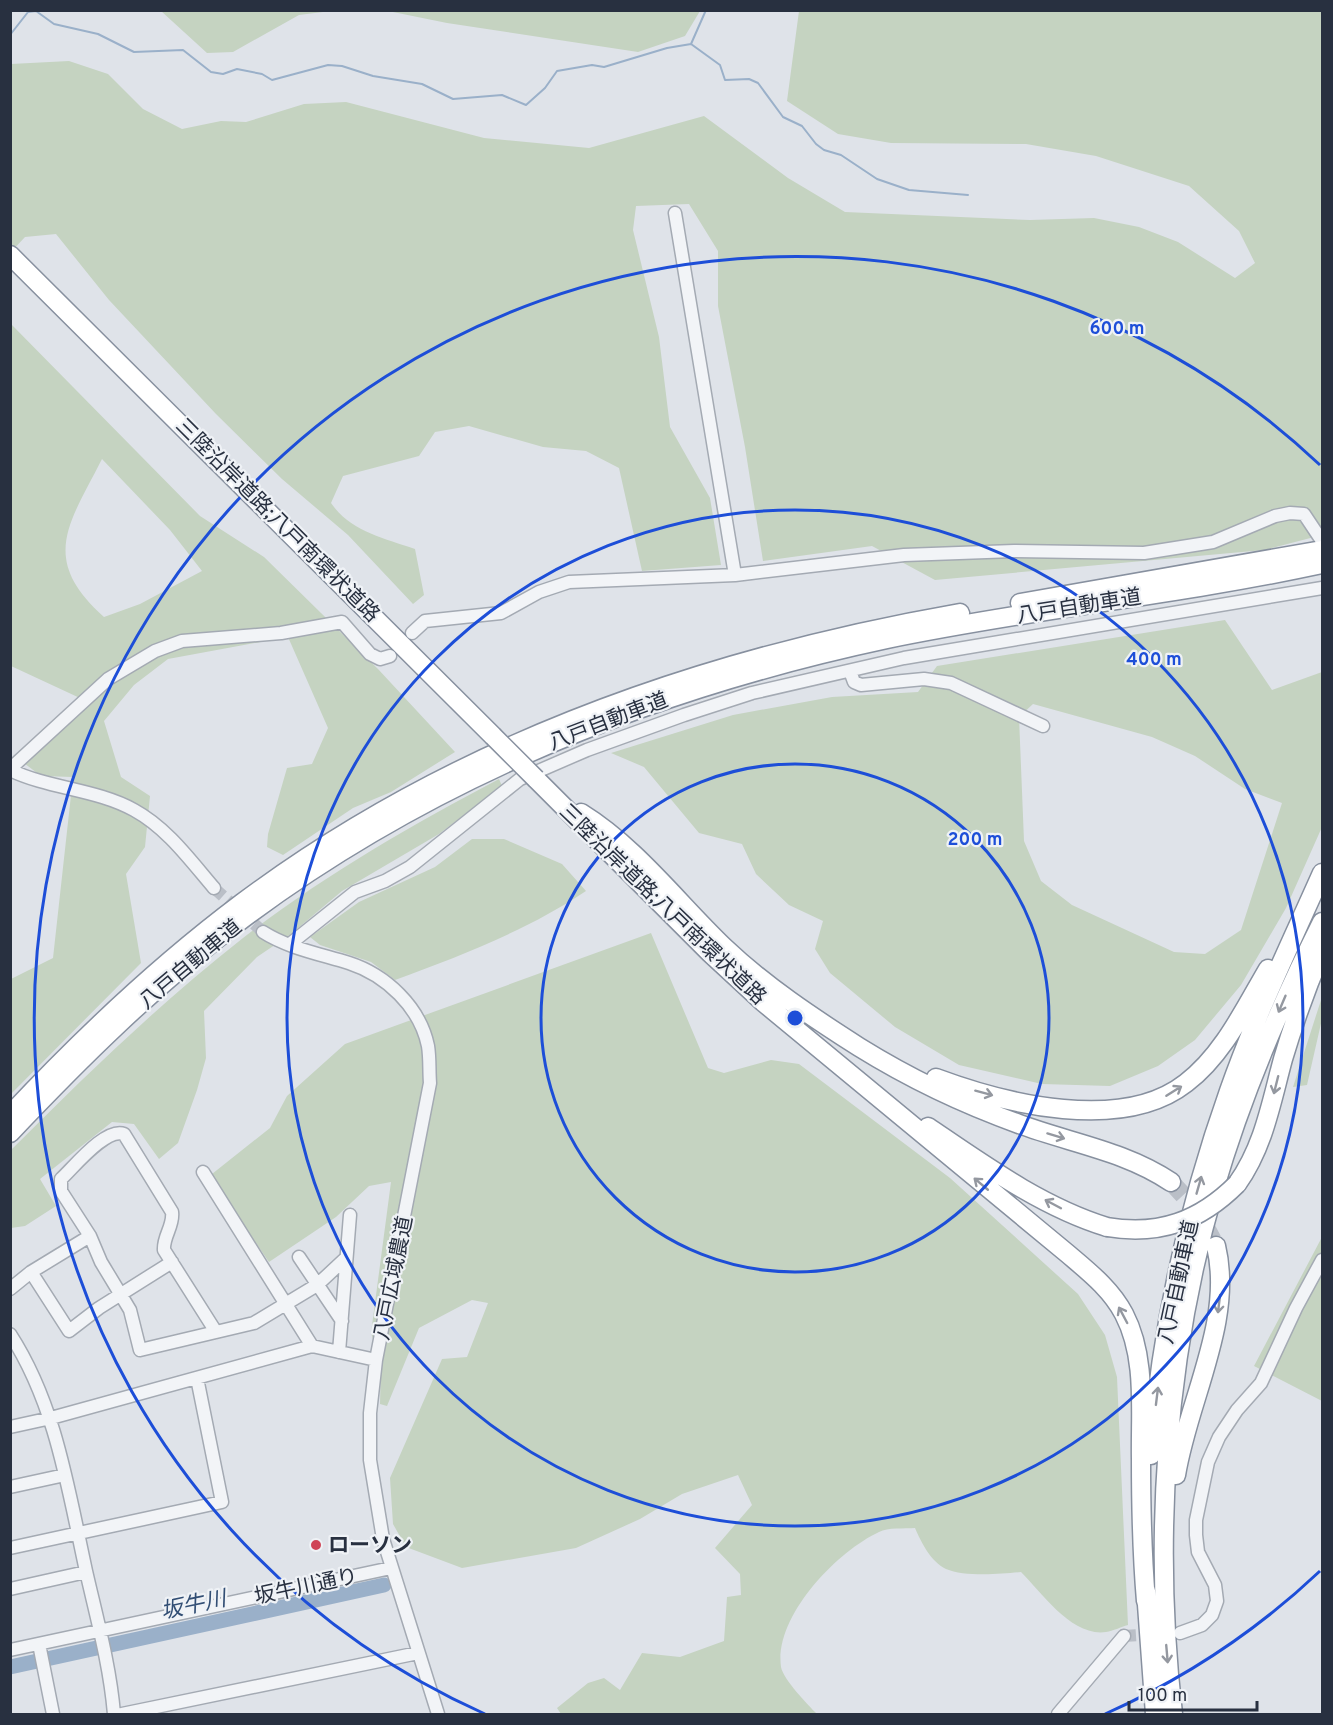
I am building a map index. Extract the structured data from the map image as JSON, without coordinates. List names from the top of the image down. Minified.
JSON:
{"streets":{"highway":["三陸沿岸道路;八戸南環状道路","八戸自動車道"],"street":["八戸広域農道","坂牛川通り"]},"crossings":[["八戸広域農道","坂牛川通り"]],"water":["坂牛川"],"places":["ローソン"],"scale_bar":"100 m","rings":["600 m","400 m","200 m"]}
